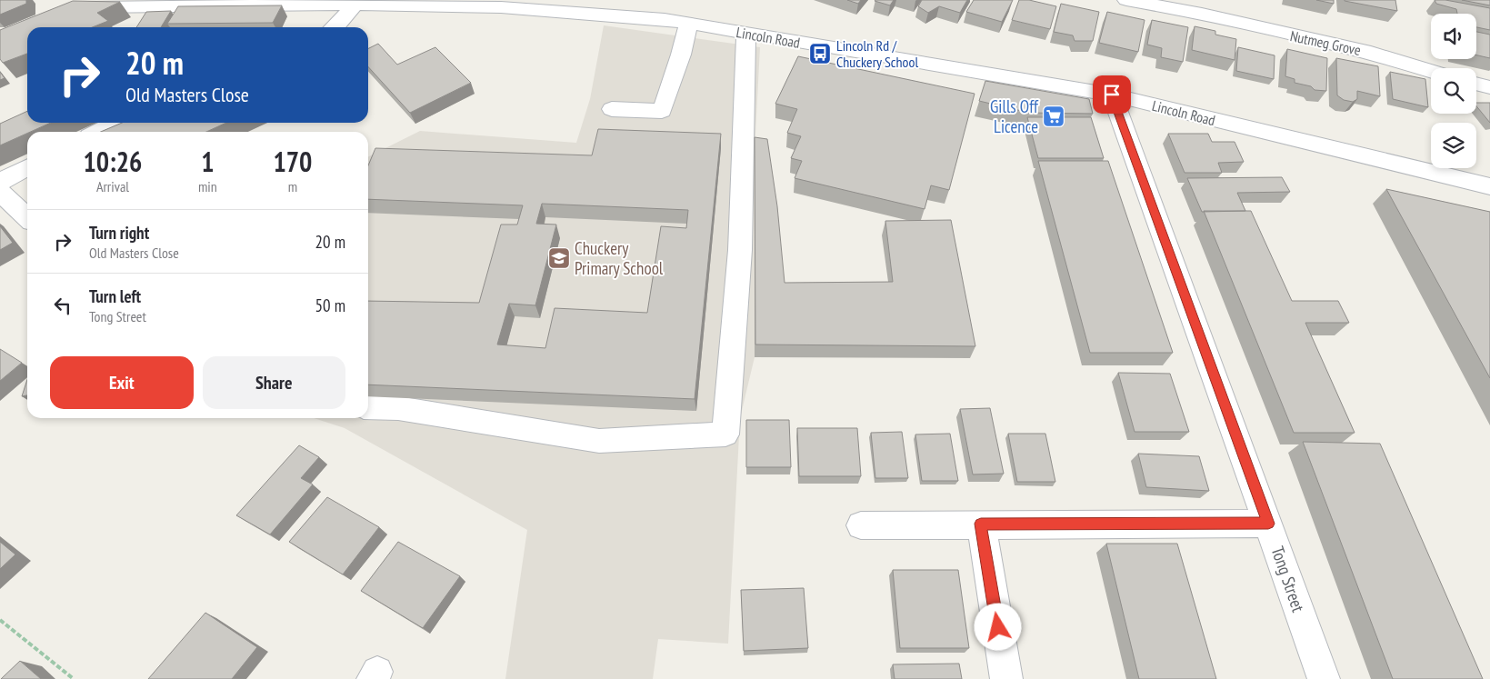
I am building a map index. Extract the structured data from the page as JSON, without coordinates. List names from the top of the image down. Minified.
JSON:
{"streets":{"street":["Lincoln Road","Nutmeg Grove","Tong Street"]},"crossings":[["Lincoln Road","Tong Street"]],"places":{"bus stop":["Lincoln Rd / Chuckery School"],"supermarket":["Gills Off Licence"],"school or university":["Chuckery Primary School"]},"page":{"turn":["20 m","Old Masters Close"],"eta":["10:26","Arrival","1","min","170","m"],"list":[{"name":"Turn right","note":"Old Masters Close","value":"20 m"},{"name":"Turn left","note":"Tong Street","value":"50 m"}],"buttons":["Exit","Share"]}}
